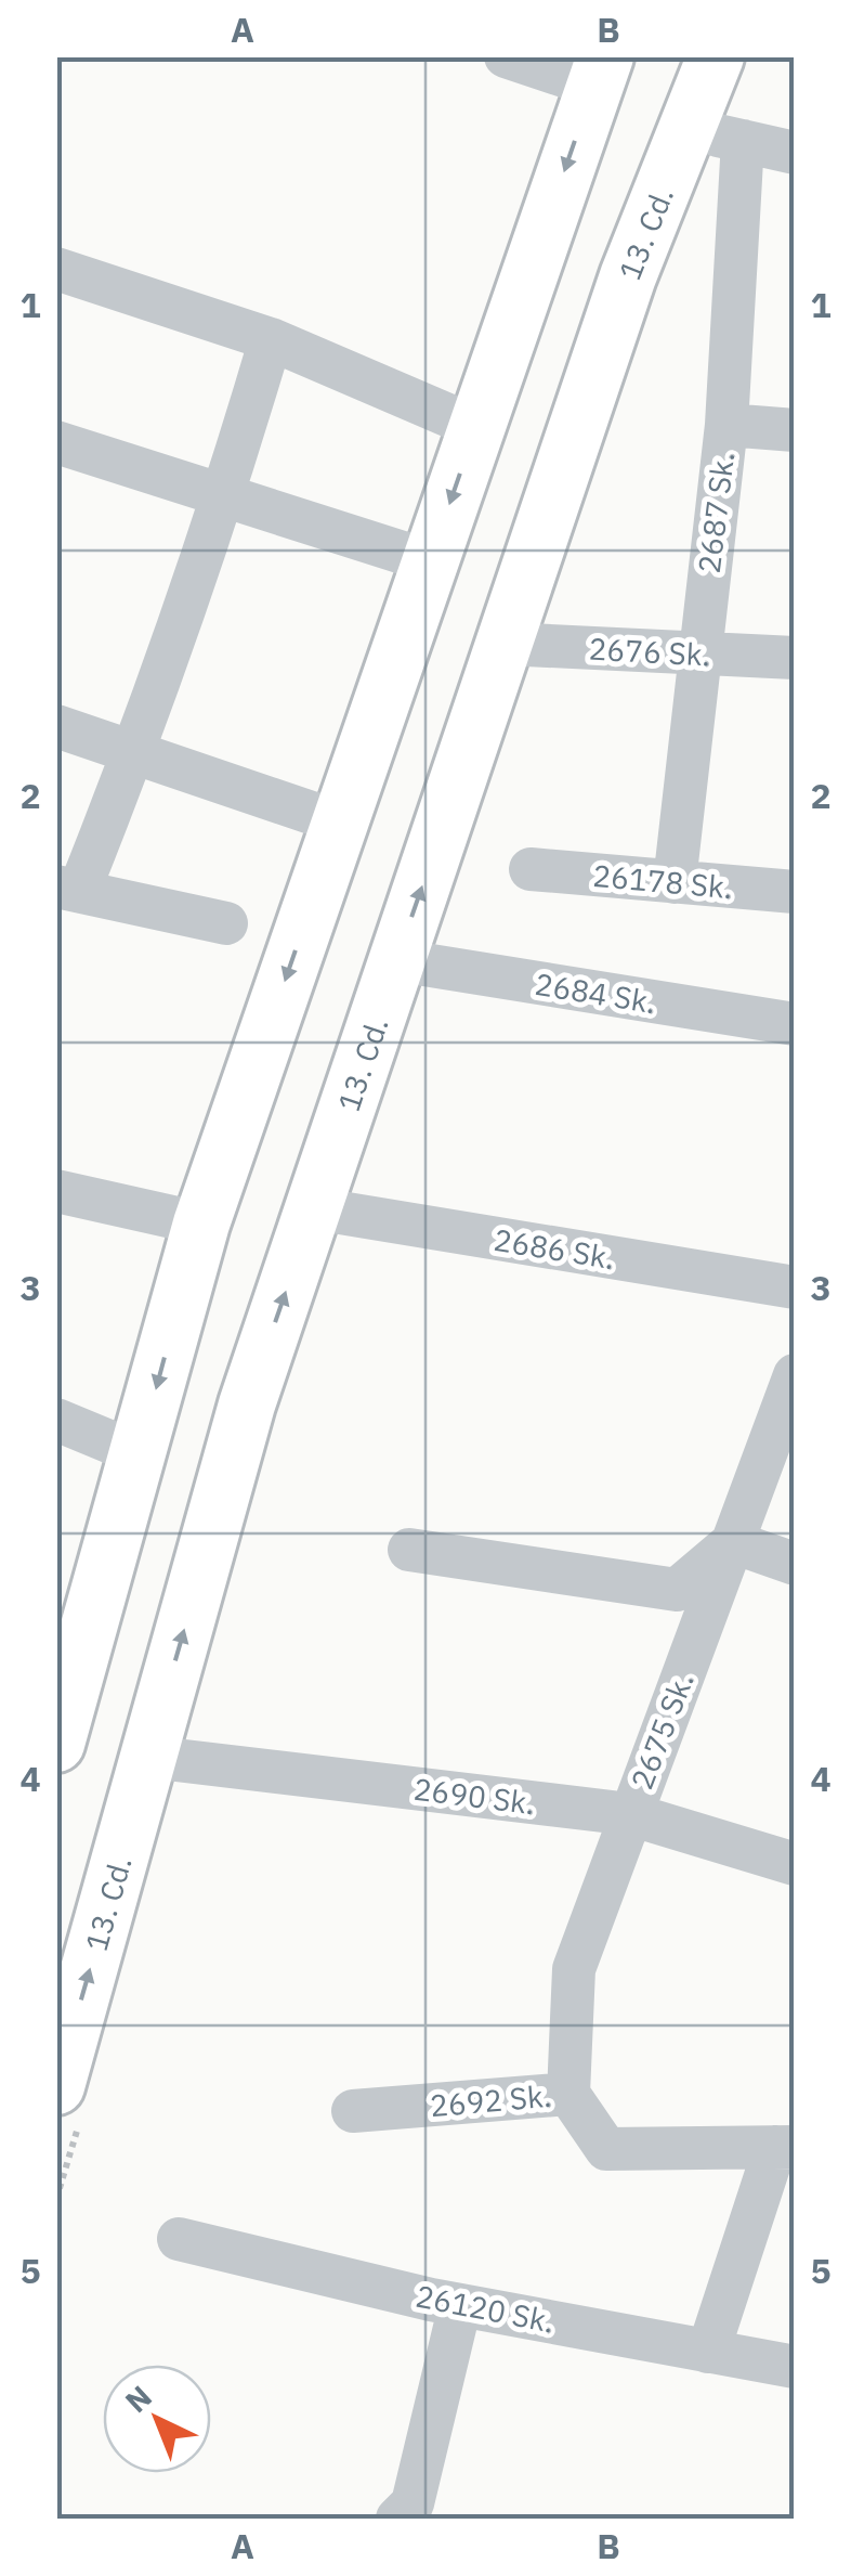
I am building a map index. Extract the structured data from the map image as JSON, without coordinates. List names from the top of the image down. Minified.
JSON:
{"streets":{"main road":["13. Cd."],"street":["2687 Sk.","2676 Sk.","26178 Sk.","2684 Sk.","2686 Sk.","2675 Sk.","2690 Sk.","2692 Sk.","26120 Sk."]},"crossings":[["13. Cd.","2676 Sk."],["13. Cd.","2684 Sk."],["13. Cd.","2686 Sk."],["13. Cd.","2690 Sk."],["2687 Sk.","2676 Sk."],["2687 Sk.","26178 Sk."],["2675 Sk.","2690 Sk."],["2675 Sk.","2692 Sk."]],"north":"top left","grid":{"columns":["A","B"],"rows":["1","2","3","4","5"]}}
